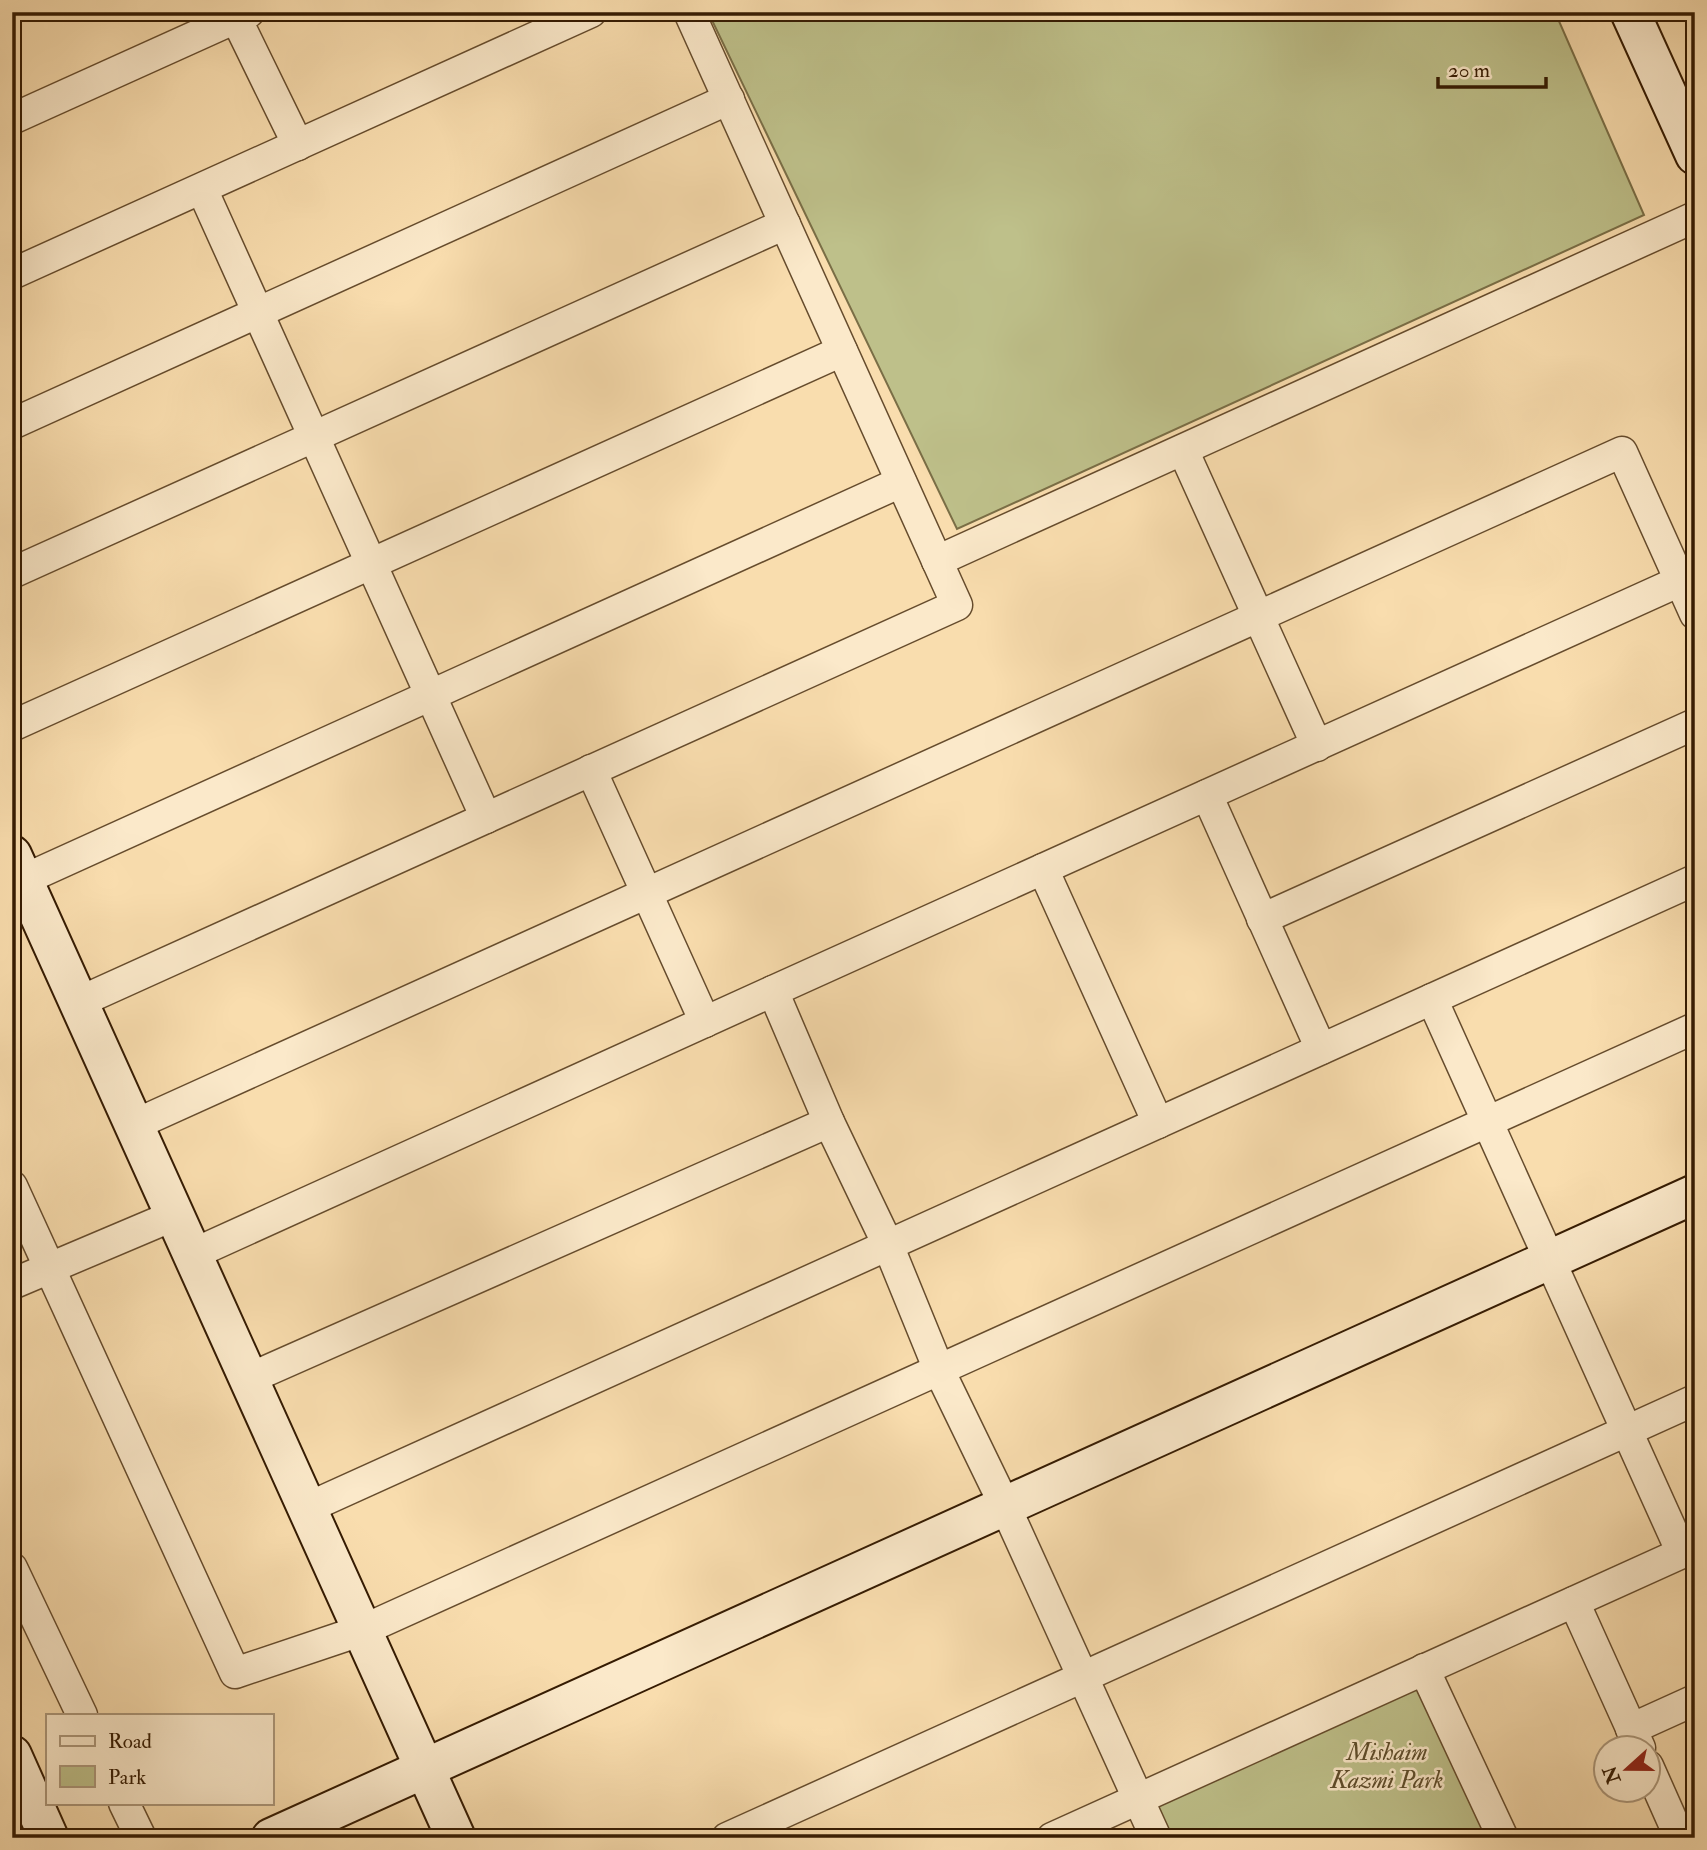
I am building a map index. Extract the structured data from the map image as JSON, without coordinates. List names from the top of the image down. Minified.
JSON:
{"parks":["Mishaim Kazmi Park"],"legend":["Road","Park"],"scale_bar":"20 m","north":"left"}
